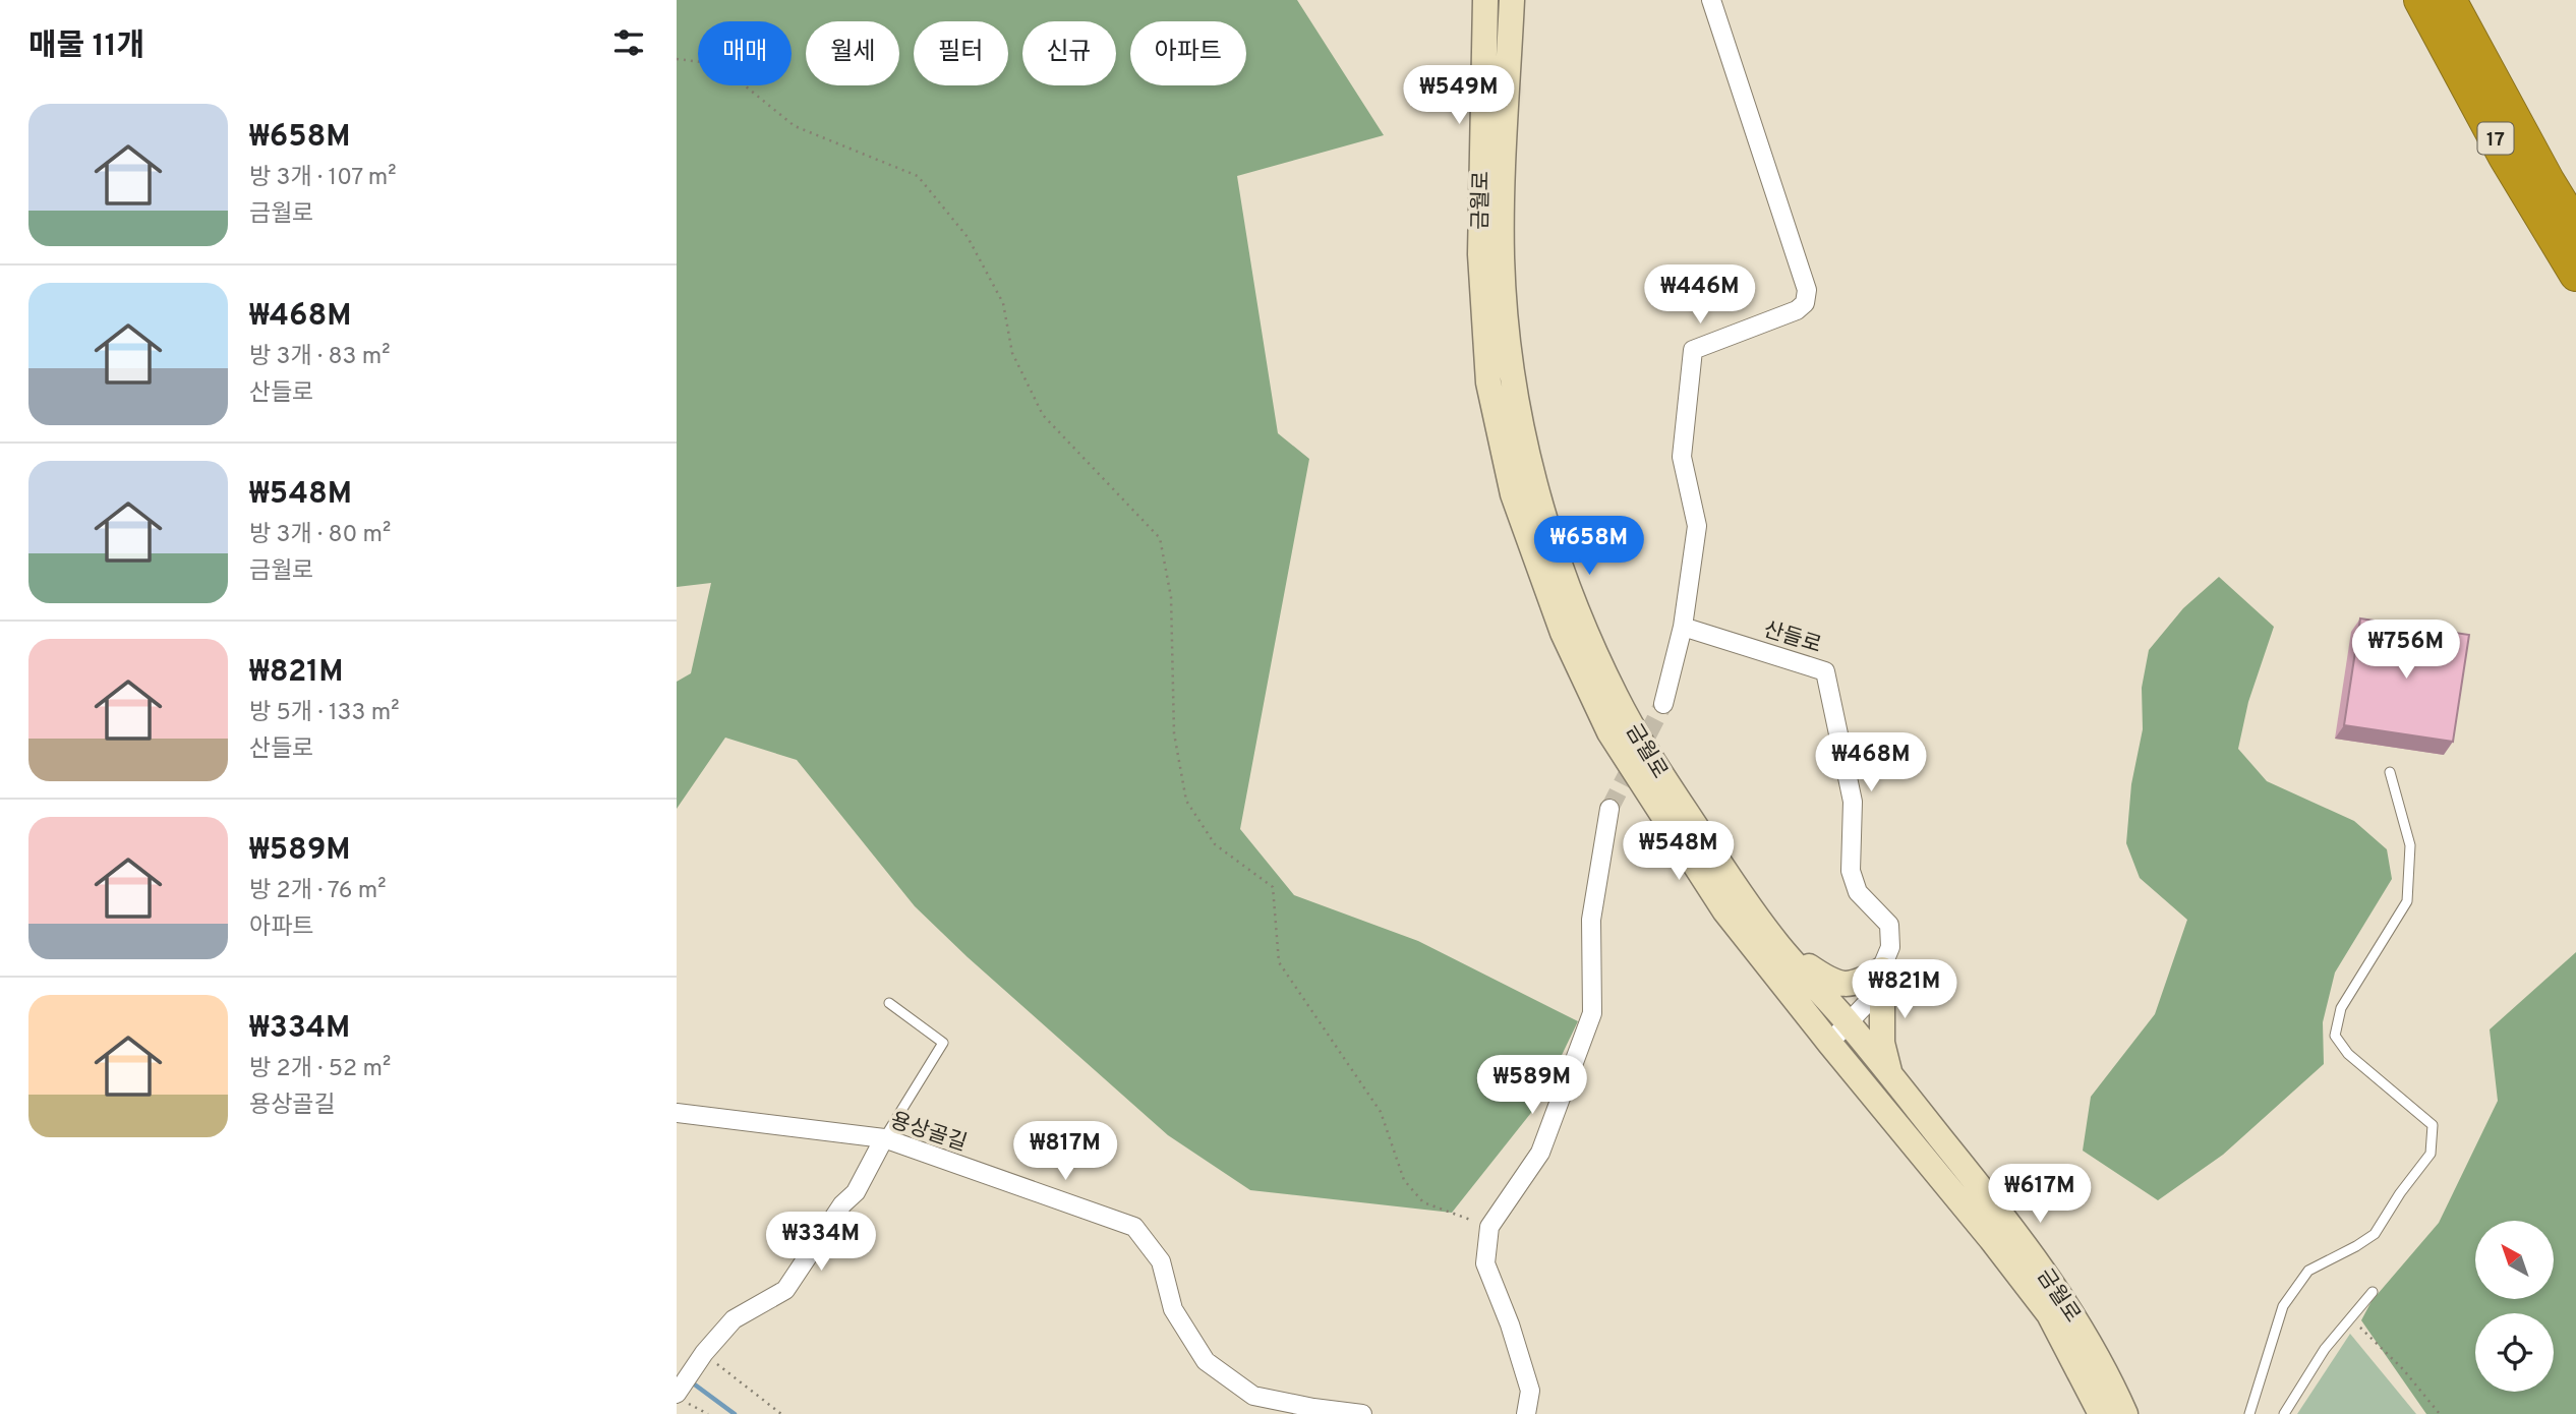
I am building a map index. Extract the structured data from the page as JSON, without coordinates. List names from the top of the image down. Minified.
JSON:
{"streets":{"highway":["17"],"main road":["금월로"],"street":["산들로","용상골길"]},"crossings":[["금월로","산들로"]],"north":"top left","page":{"heading":"매물 11개","chip":["매매","월세","필터","신규","아파트"],"price":["₩549M","₩446M","₩658M","₩756M","₩468M","₩548M","₩821M","₩589M","₩817M","₩617M","₩334M"],"list":[{"name":"₩658M","note":"방 3개 · 107 m² · 금월로"},{"name":"₩468M","note":"방 3개 · 83 m² · 산들로"},{"name":"₩548M","note":"방 3개 · 80 m² · 금월로"},{"name":"₩821M","note":"방 5개 · 133 m² · 산들로"},{"name":"₩589M","note":"방 2개 · 76 m² · 아파트"},{"name":"₩334M","note":"방 2개 · 52 m² · 용상골길"}]}}
